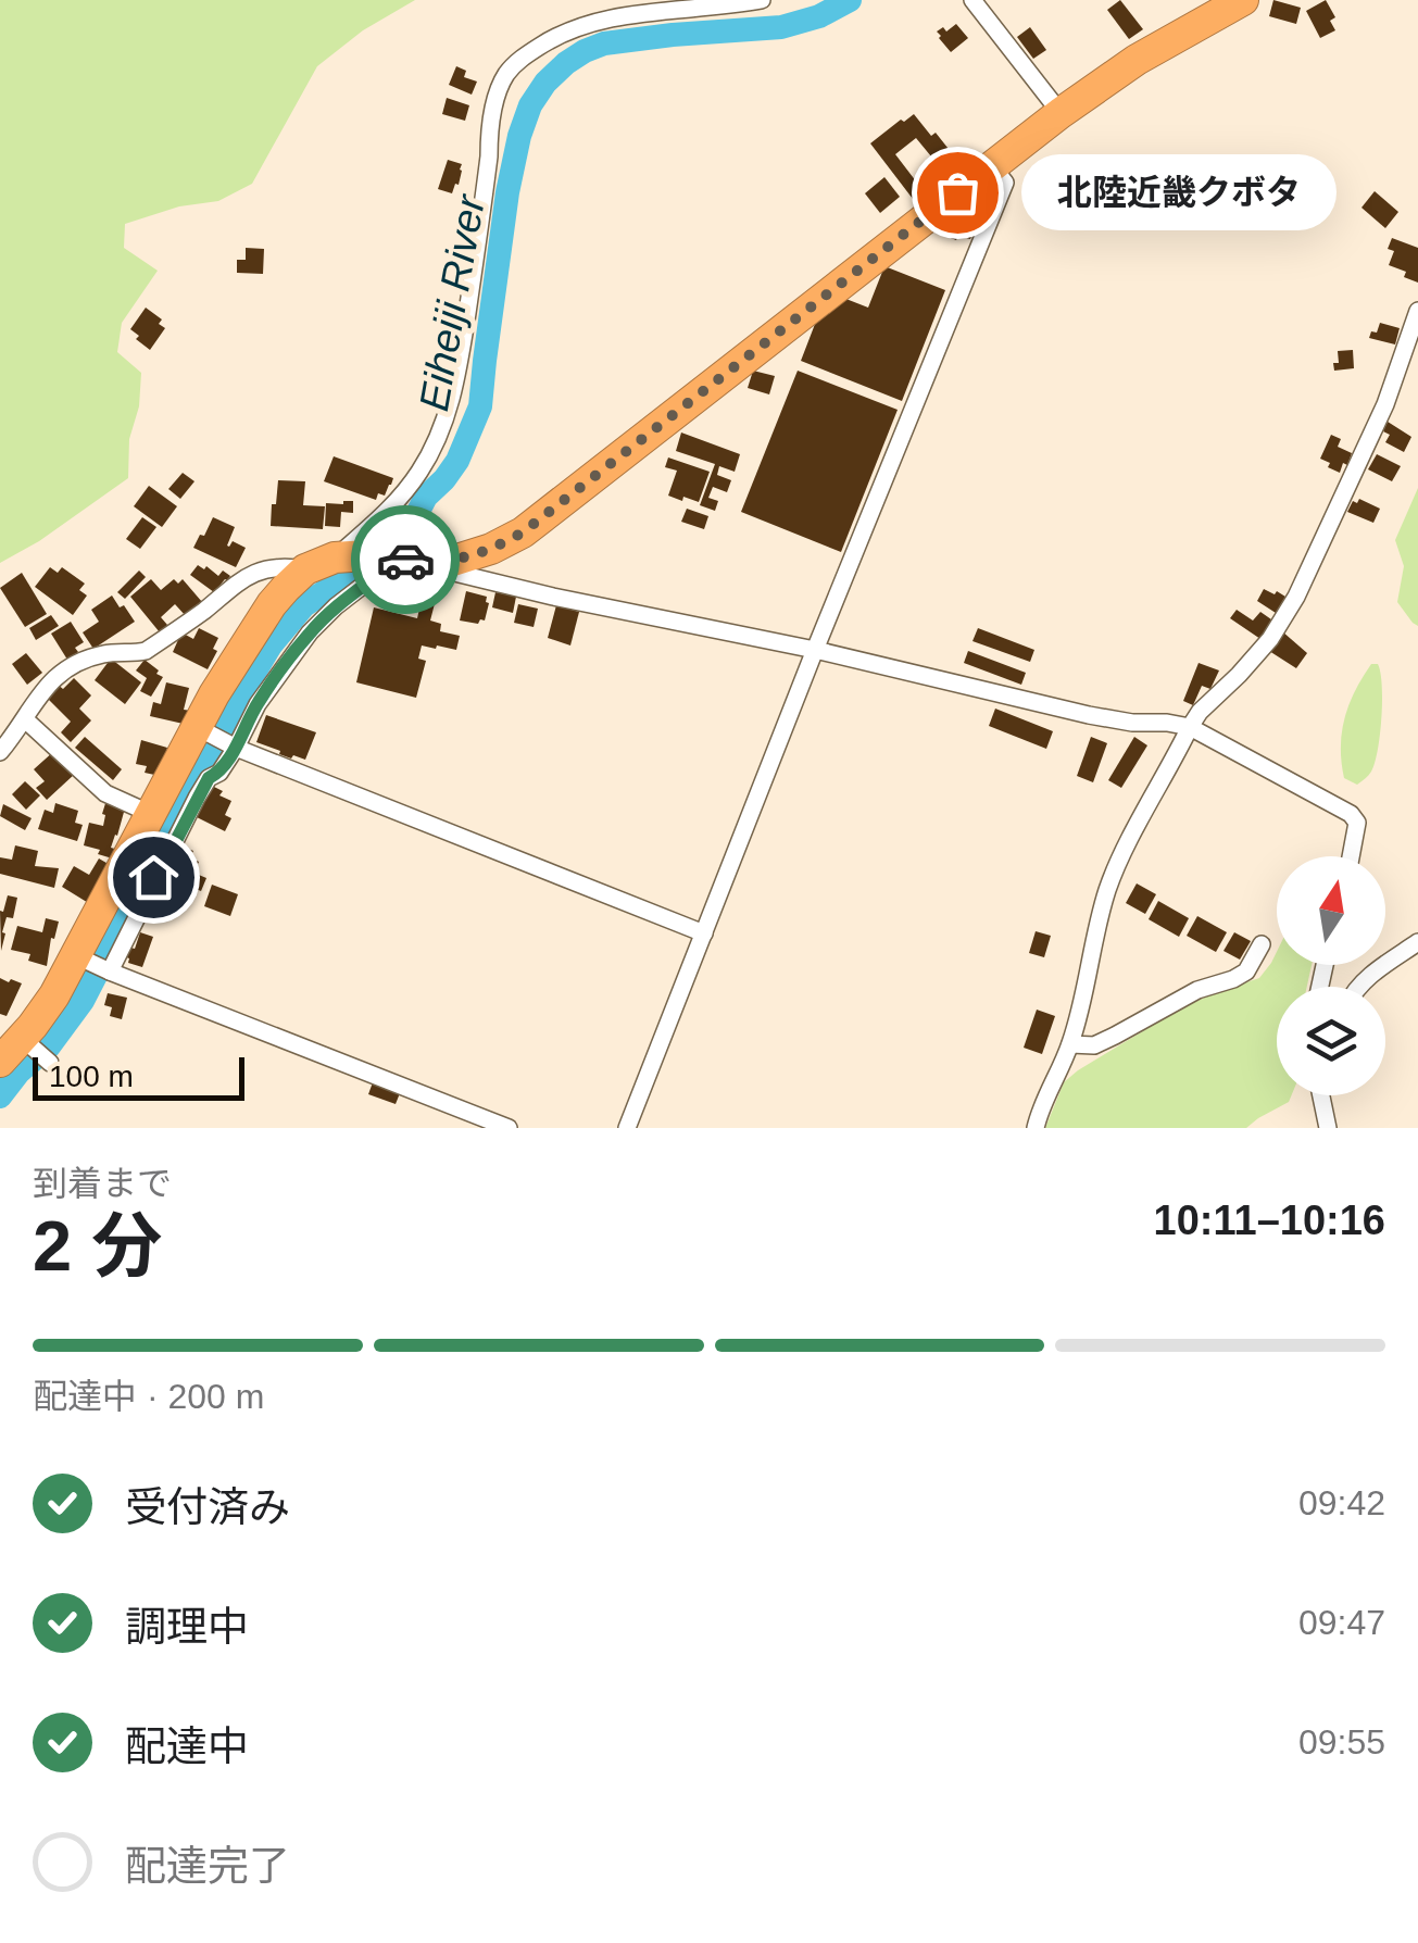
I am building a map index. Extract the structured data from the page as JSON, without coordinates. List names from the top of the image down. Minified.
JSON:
{"water":["Eiheiji River"],"places":["北陸近畿クボタ"],"scale_bar":"100 m","north":"top","page":{"bubble":"北陸近畿クボタ","scale":"100 m","heading":["2 分","到着まで","10:11–10:16"],"bar":"配達中 · 200 m","list":[["受付済み","09:42"],["調理中","09:47"],["配達中","09:55"],"配達完了"]}}
